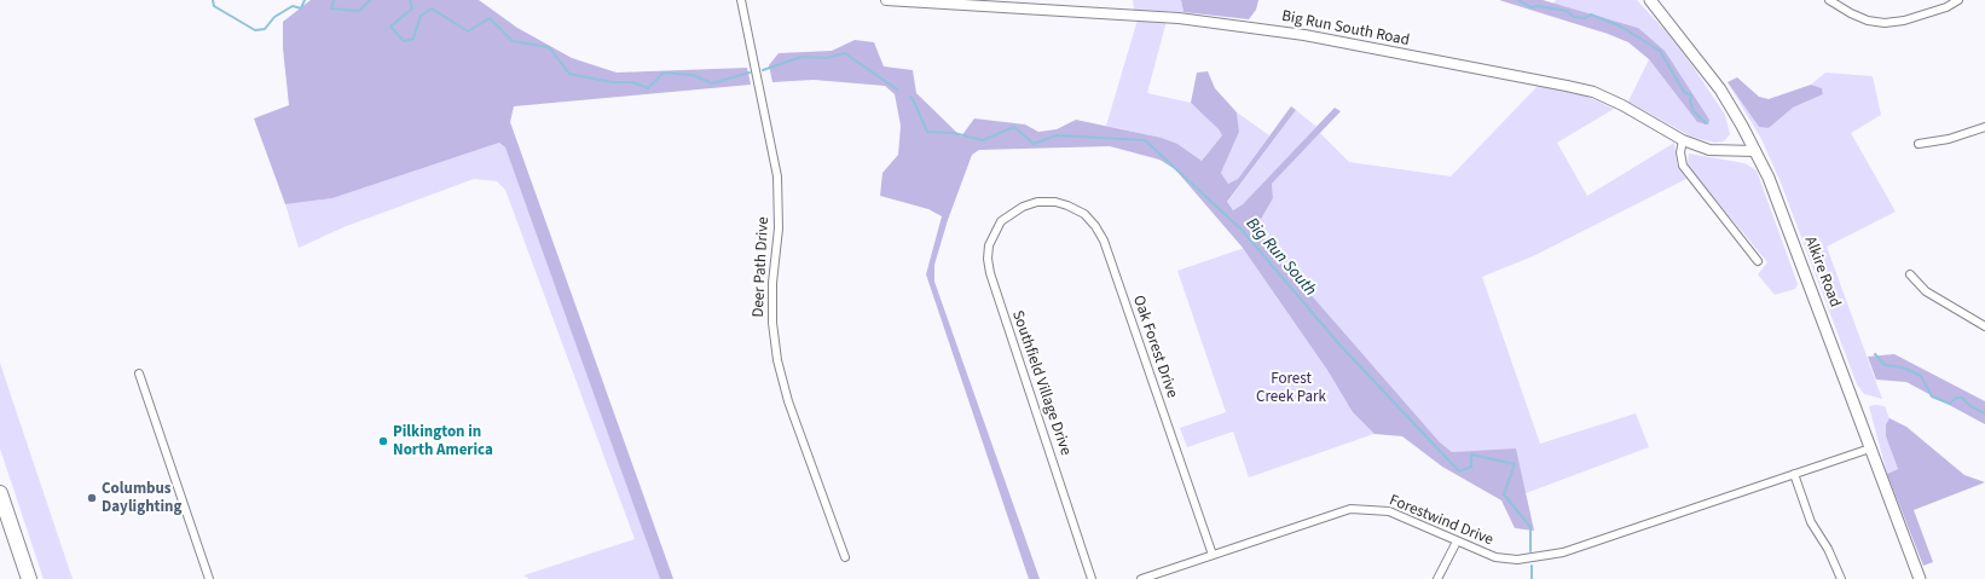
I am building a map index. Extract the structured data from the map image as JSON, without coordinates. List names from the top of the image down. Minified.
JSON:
{"streets":{"main road":["Alkire Road"],"street":["Big Run South Road","Deer Path Drive","Oak Forest Drive","Southfield Village Drive","Forestwind Drive"]},"crossings":[["Big Run South Road","Alkire Road"],["Alkire Road","Forestwind Drive"],["Oak Forest Drive","Southfield Village Drive"],["Oak Forest Drive","Forestwind Drive"]],"water":["Big Run South"],"parks":["Forest Creek Park"],"places":["Pilkington in North America","Columbus Daylighting"]}
